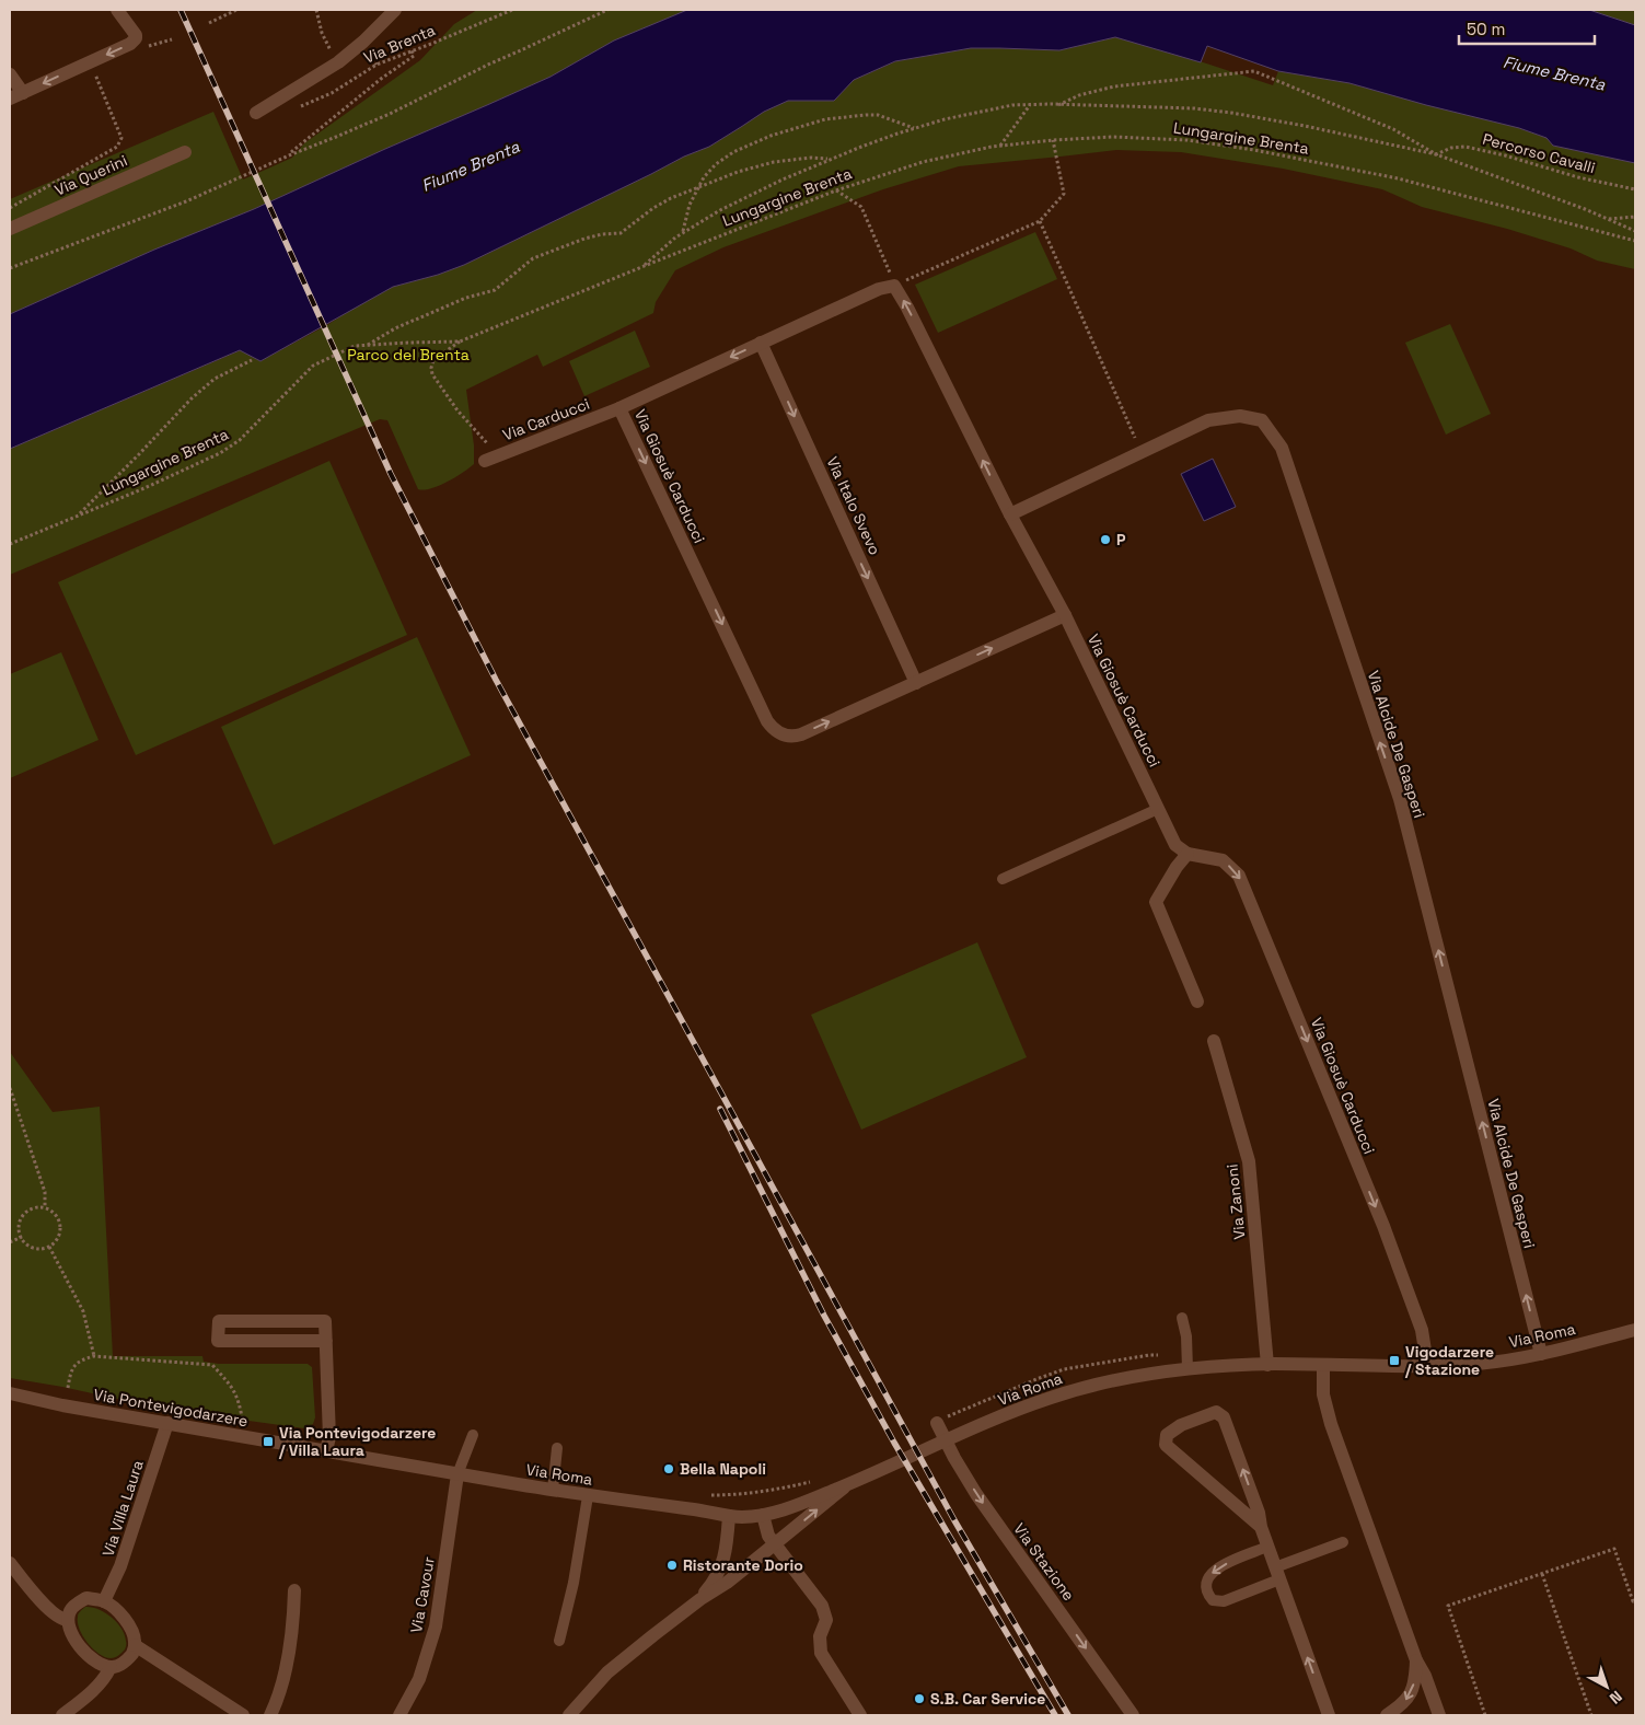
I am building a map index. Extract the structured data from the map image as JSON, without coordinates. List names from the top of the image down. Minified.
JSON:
{"streets":{"street":["Via Querini","Via Carducci","Via Giosuè Carducci","Via Italo Svevo","Via Alcide De Gasperi","Via Zanoni","Via Roma","Via Pontevigodarzere","Via Villa Laura","Via Stazione","Via Cavour"],"path":["Via Brenta","Lungargine Brenta","Percorso Cavalli"]},"crossings":[["Via Carducci","Via Giosuè Carducci"],["Via Giosuè Carducci","Via Italo Svevo"],["Via Giosuè Carducci","Via Alcide De Gasperi"],["Via Giosuè Carducci","Via Roma"],["Via Alcide De Gasperi","Via Roma"],["Via Zanoni","Via Roma"],["Via Roma","Via Pontevigodarzere"],["Via Roma","Via Cavour"],["Via Pontevigodarzere","Via Villa Laura"]],"one_way":["Via Italo Svevo","Via Alcide De Gasperi","Via Stazione"],"water":["Fiume Brenta"],"parks":["Parco del Brenta"],"places":{"other":["P","Bella Napoli","Ristorante Dorio","S.B. Car Service"],"transit":["Vigodarzere / Stazione","Via Pontevigodarzere / Villa Laura"]},"scale_bar":"50 m","north":"bottom right"}
